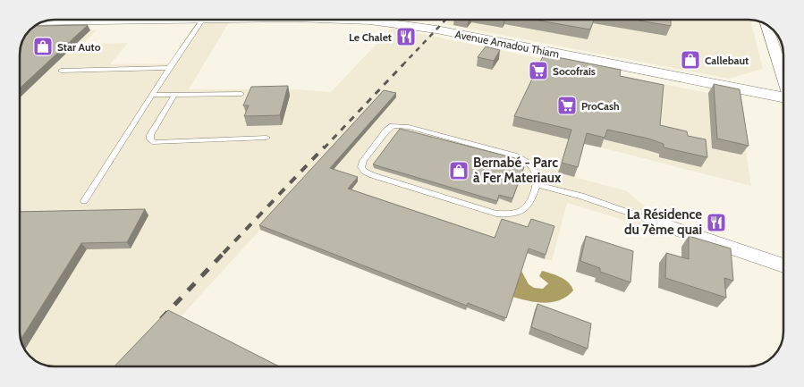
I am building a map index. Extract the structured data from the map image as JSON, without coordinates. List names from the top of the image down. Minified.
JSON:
{"streets":{"main road":["Avenue Amadou Thiam"]},"places":{"restaurant":["Le Chalet","La Résidence du 7ème quai"],"shop":["Star Auto","Callebaut","Bernabé - Parc à Fer Materiaux"],"supermarket":["Socofrais","ProCash"]}}
